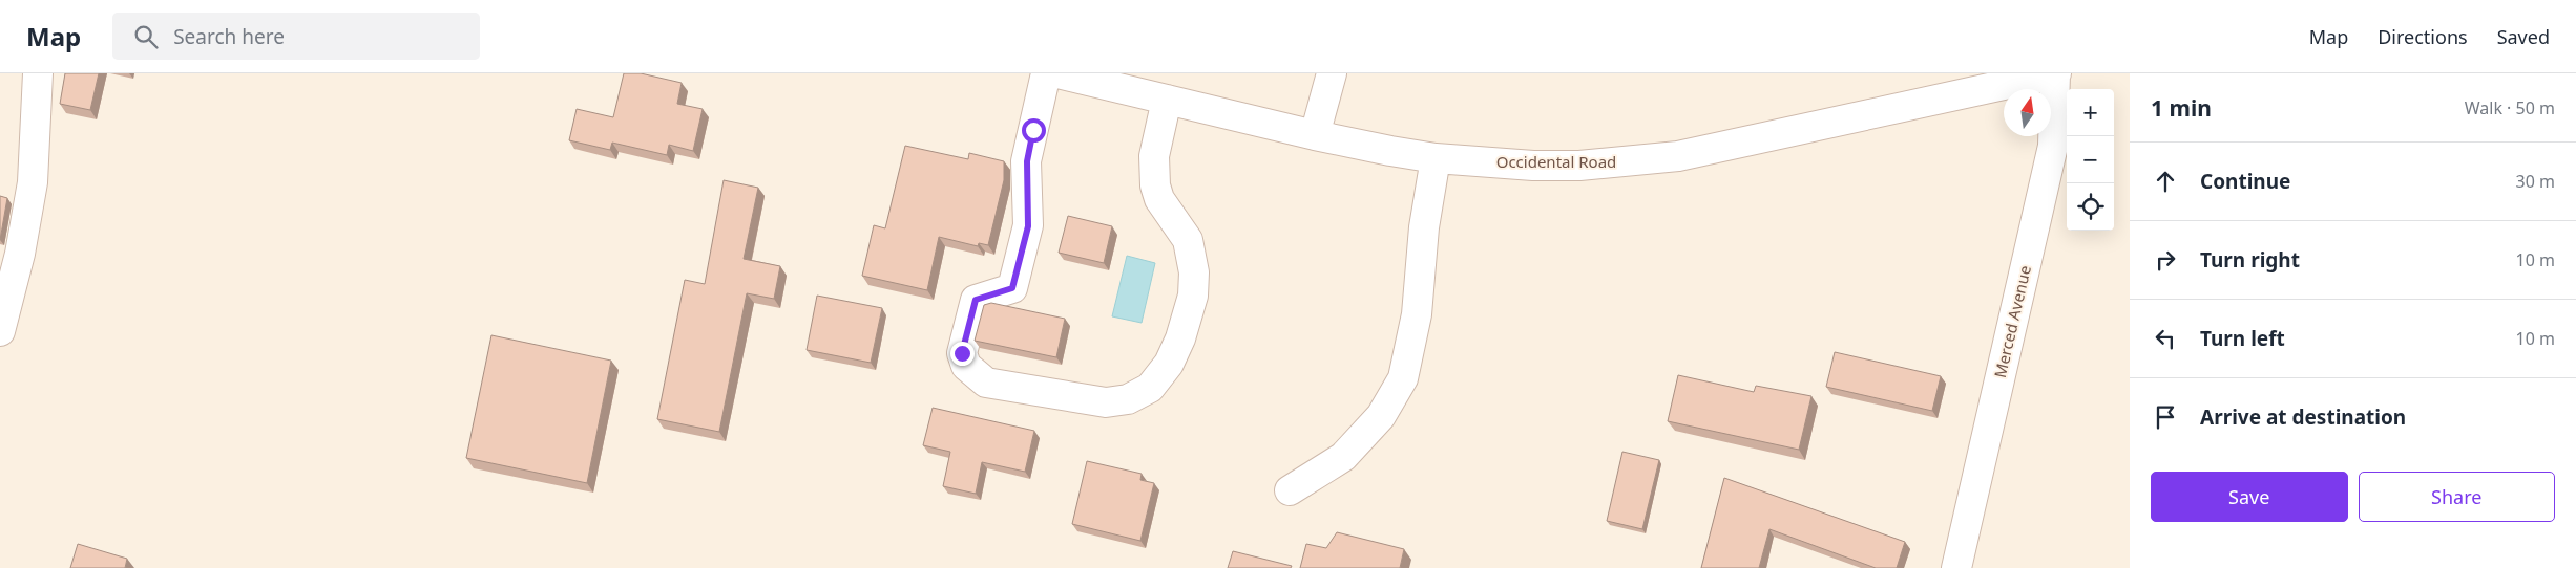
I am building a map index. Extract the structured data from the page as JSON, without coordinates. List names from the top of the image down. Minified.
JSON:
{"streets":{"street":["Occidental Road","Merced Avenue"]},"crossings":[["Occidental Road","Merced Avenue"]],"north":"top","page":{"header":"Map","search":"Search here","nav":["Map","Directions","Saved"],"heading":["1 min","Walk · 50 m"],"map_buttons":["+","−"],"list":[["Continue","30 m"],["Turn right","10 m"],["Turn left","10 m"],"Arrive at destination"],"buttons":["Save","Share"]}}
